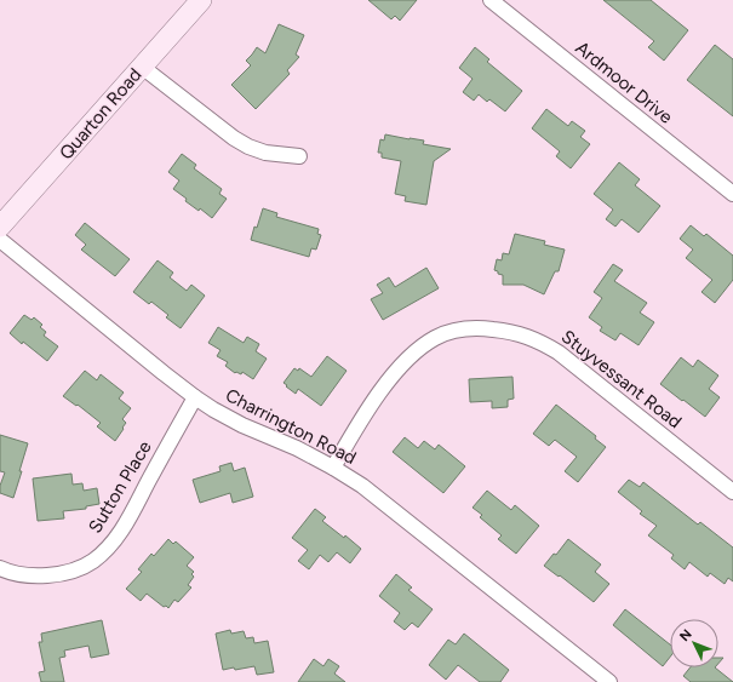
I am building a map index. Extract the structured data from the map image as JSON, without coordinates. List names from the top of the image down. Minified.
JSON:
{"streets":{"street":["Ardmoor Drive","Quarton Road","Stuyvessant Road","Charrington Road","Sutton Place"]},"crossings":[["Stuyvessant Road","Charrington Road"],["Charrington Road","Sutton Place"]],"north":"top left"}
